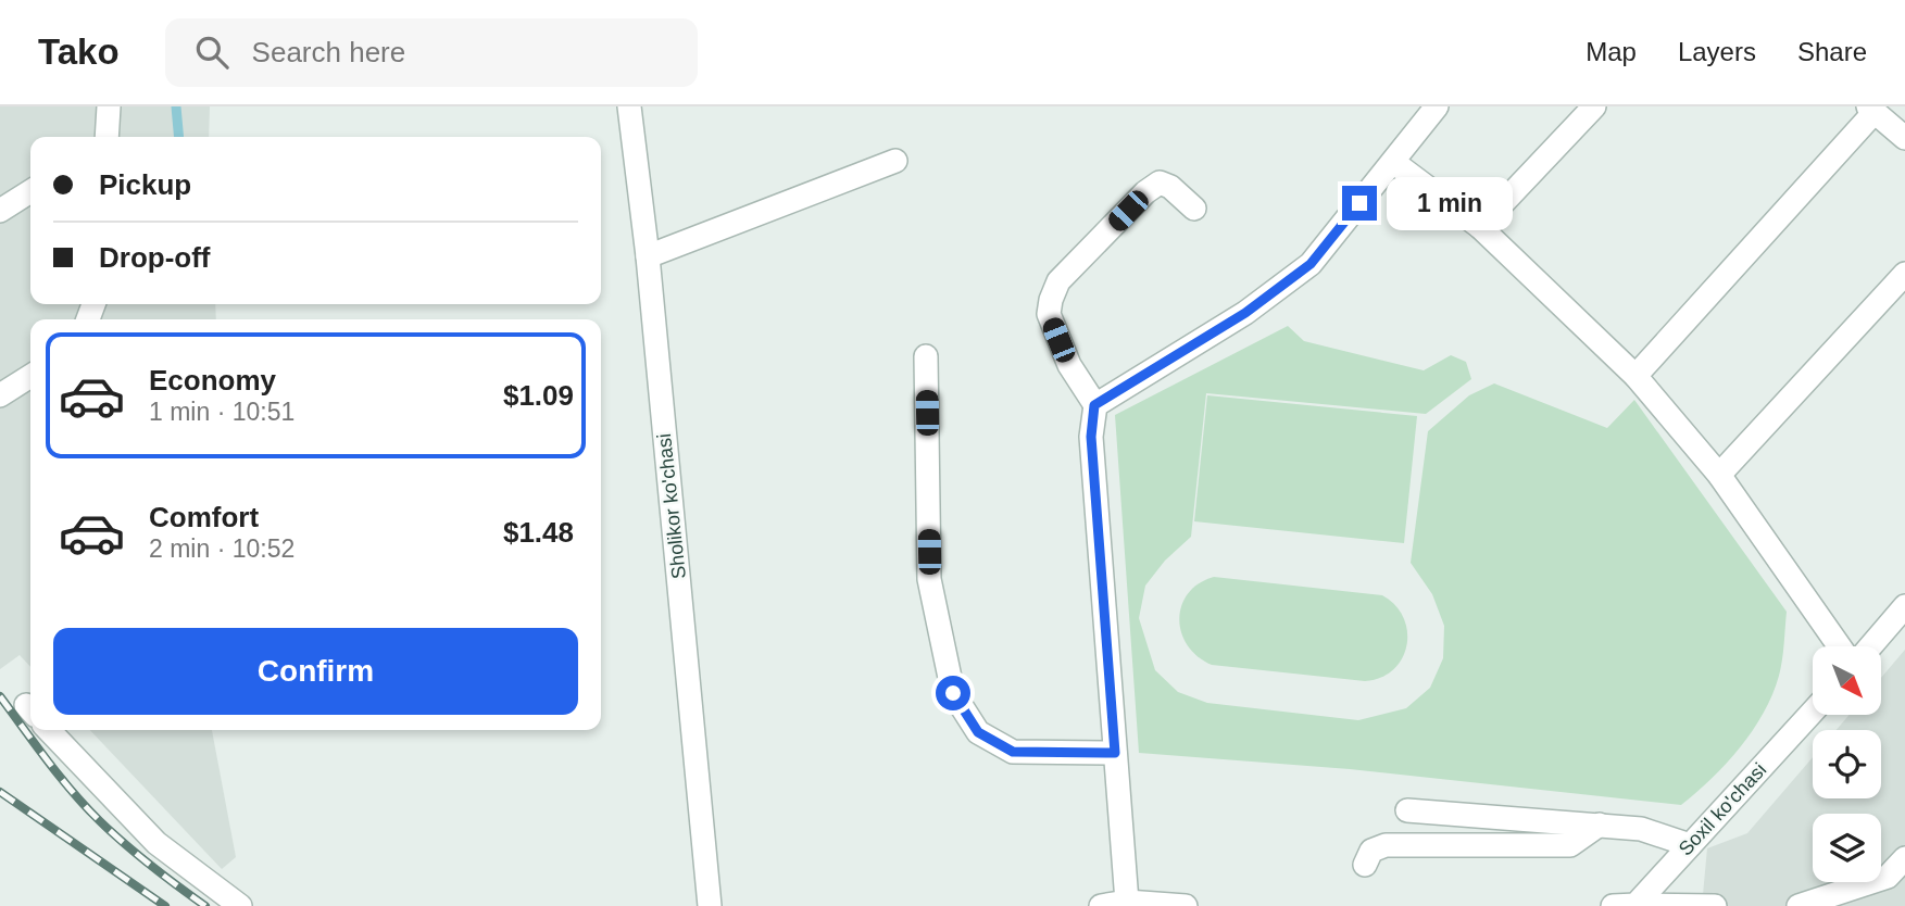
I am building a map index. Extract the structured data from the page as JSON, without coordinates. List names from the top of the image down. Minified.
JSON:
{"streets":{"street":["Sholikor ko'chasi","Soxil ko'chasi"]},"north":"bottom right","page":{"header":"Tako","search":"Search here","nav":["Map","Layers","Share"],"banner":["Pickup","Drop-off"],"bubble":"1 min","list":[{"name":"Economy","note":"1 min · 10:51","value":"$1.09"},{"name":"Comfort","note":"2 min · 10:52","value":"$1.48"}],"buttons":"Confirm"}}
